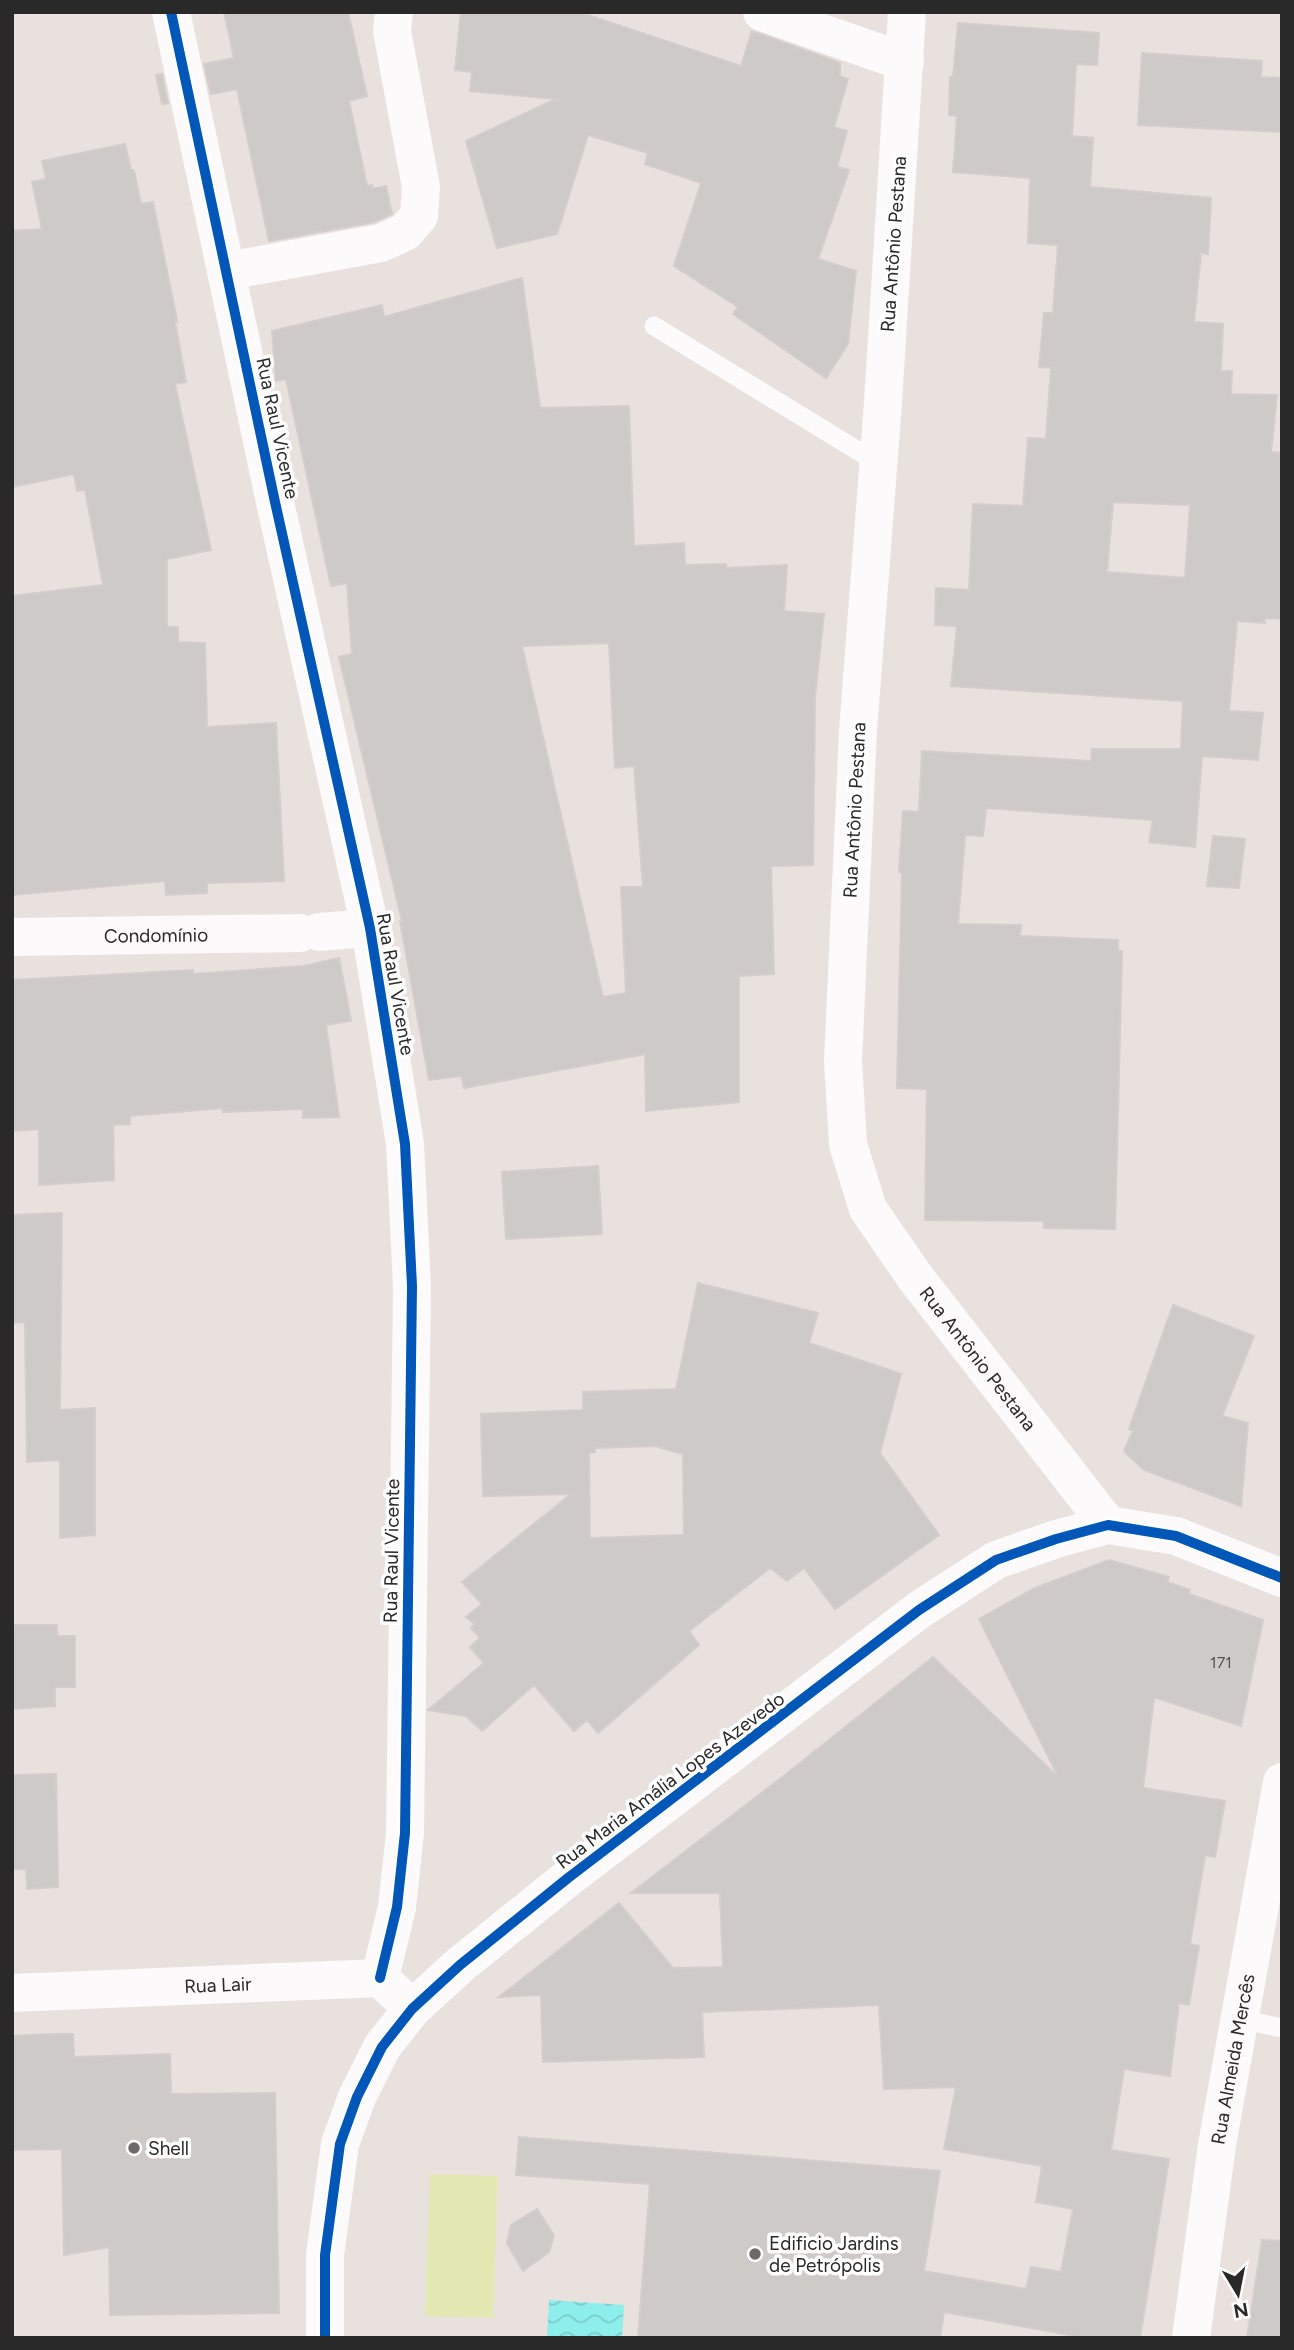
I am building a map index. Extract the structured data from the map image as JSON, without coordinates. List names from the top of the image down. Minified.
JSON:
{"streets":{"street":["Rua Antônio Pestana","Rua Raul Vicente","Condomínio","Rua Maria Amália Lopes Azevedo","Rua Lair","Rua Almeida Mercês"]},"crossings":[["Rua Antônio Pestana","Rua Maria Amália Lopes Azevedo"],["Rua Raul Vicente","Condomínio"],["Rua Raul Vicente","Rua Lair"]],"places":["Shell","Edificio Jardins de Petrópolis"],"house_numbers":["171"],"north":"bottom"}
